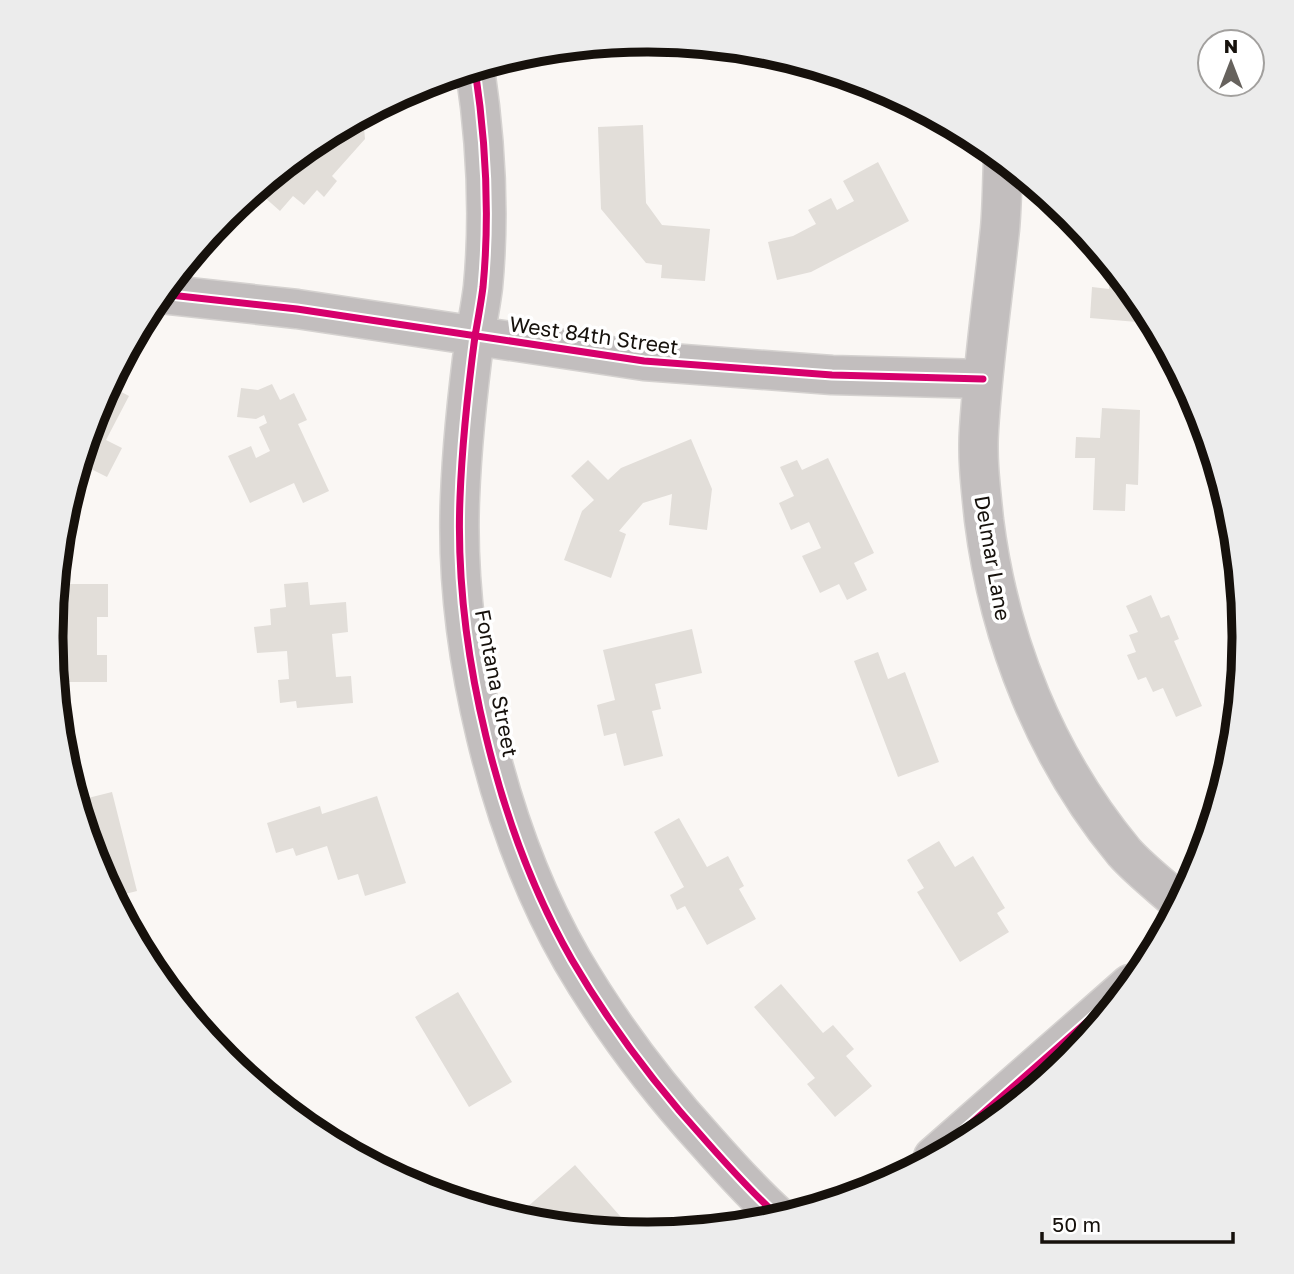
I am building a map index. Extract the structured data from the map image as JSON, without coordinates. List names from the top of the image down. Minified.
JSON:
{"streets":{"street":["West 84th Street","Delmar Lane","Fontana Street"]},"crossings":[["West 84th Street","Delmar Lane"],["West 84th Street","Fontana Street"]],"scale_bar":"50 m","north":"top"}
